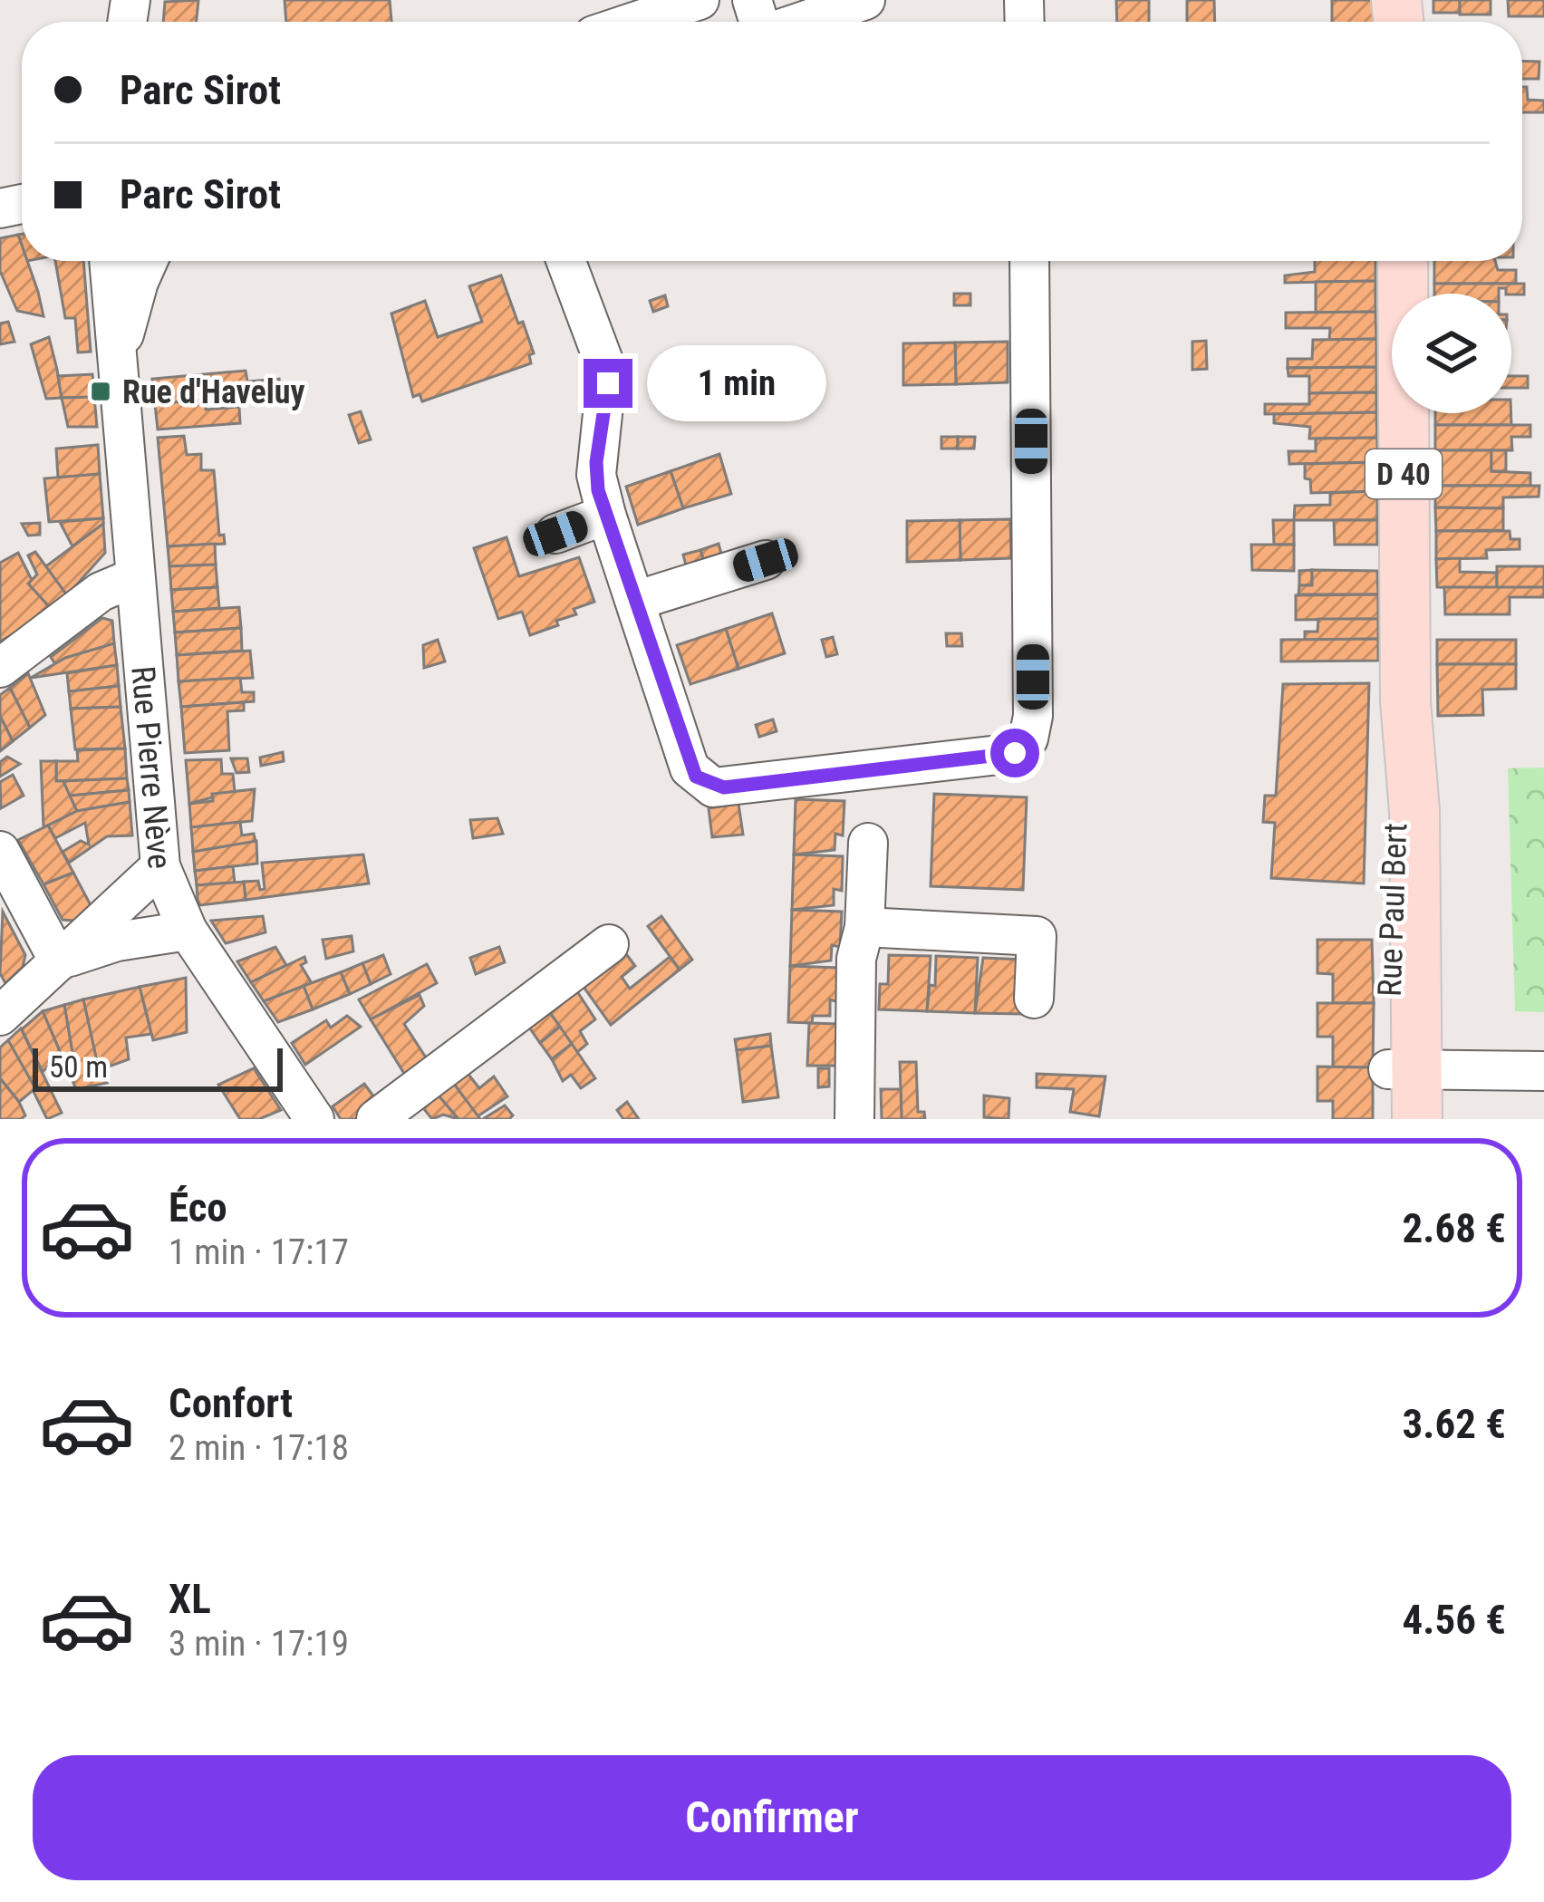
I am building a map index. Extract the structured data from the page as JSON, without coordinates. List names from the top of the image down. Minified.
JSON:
{"streets":{"main road":["D 40","Rue Paul Bert"],"street":["Rue Pierre Nève"]},"places":{"transit":["Rue d'Haveluy"]},"scale_bar":"50 m","page":{"banner":["Parc Sirot","Parc Sirot"],"bubble":"1 min","scale":"50 m","list":[{"name":"Éco","note":"1 min · 17:17","value":"2.68 €"},{"name":"Confort","note":"2 min · 17:18","value":"3.62 €"},{"name":"XL","note":"3 min · 17:19","value":"4.56 €"}],"buttons":"Confirmer"}}
